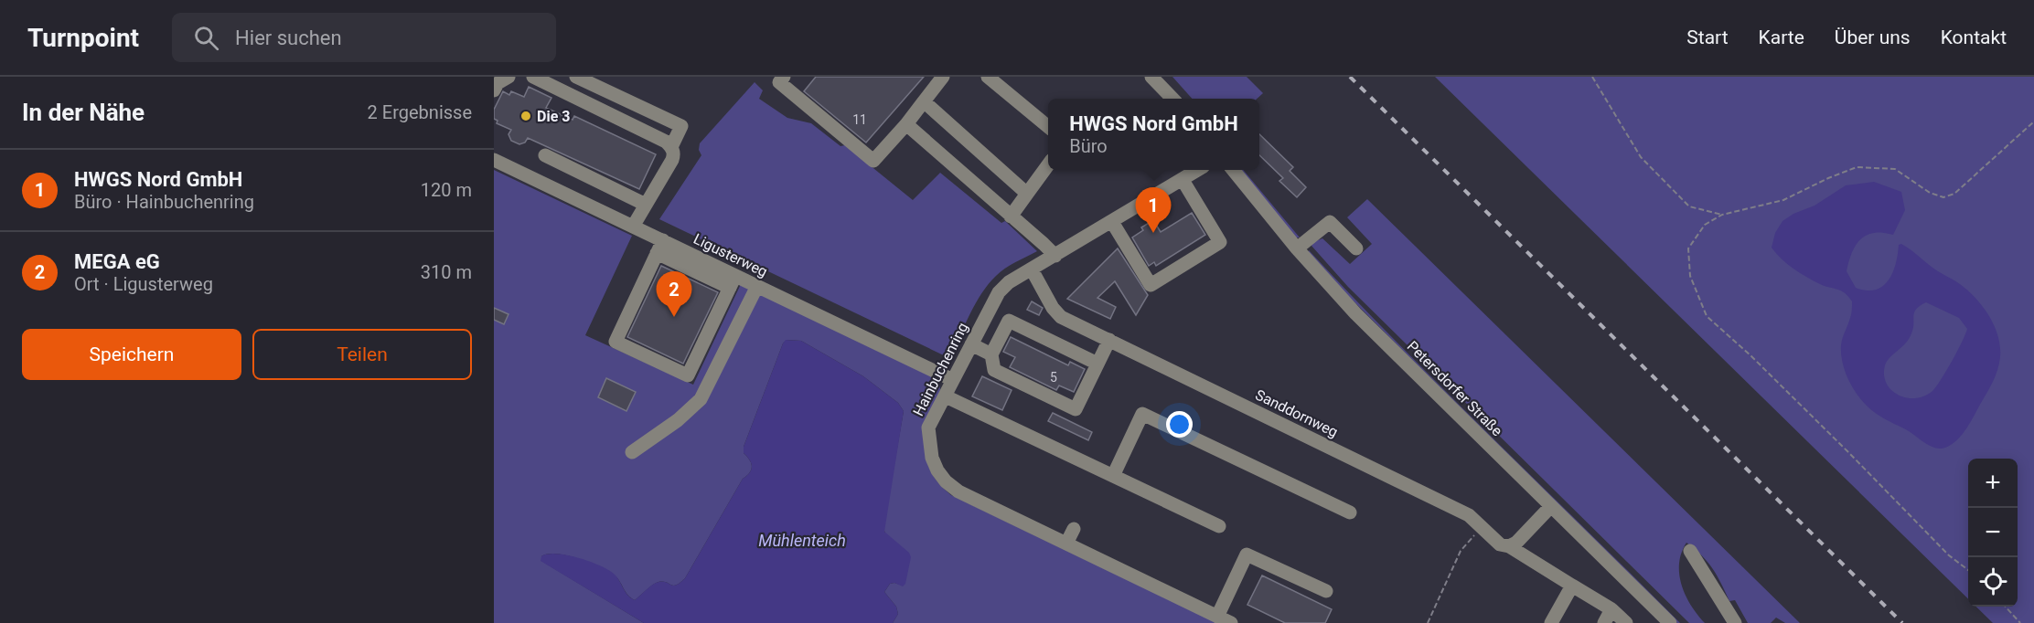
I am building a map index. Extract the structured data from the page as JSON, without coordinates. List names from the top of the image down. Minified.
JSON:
{"streets":{"street":["Ligusterweg","Hainbuchenring","Petersdorfer Straße","Sanddornweg"]},"crossings":[["Ligusterweg","Hainbuchenring"],["Hainbuchenring","Sanddornweg"]],"water":["Mühlenteich"],"places":["Die 3"],"house_numbers":["11","5"],"page":{"header":"Turnpoint","search":"Hier suchen","nav":["Start","Karte","Über uns","Kontakt"],"heading":["In der Nähe","2 Ergebnisse"],"popup":["HWGS Nord GmbH","Büro"],"list":[{"mark":"1","name":"HWGS Nord GmbH","note":"Büro · Hainbuchenring","value":"120 m"},{"mark":"2","name":"MEGA eG","note":"Ort · Ligusterweg","value":"310 m"}],"pins":["1","2"],"buttons":["Speichern","Teilen"],"map_buttons":["+","−"]}}
